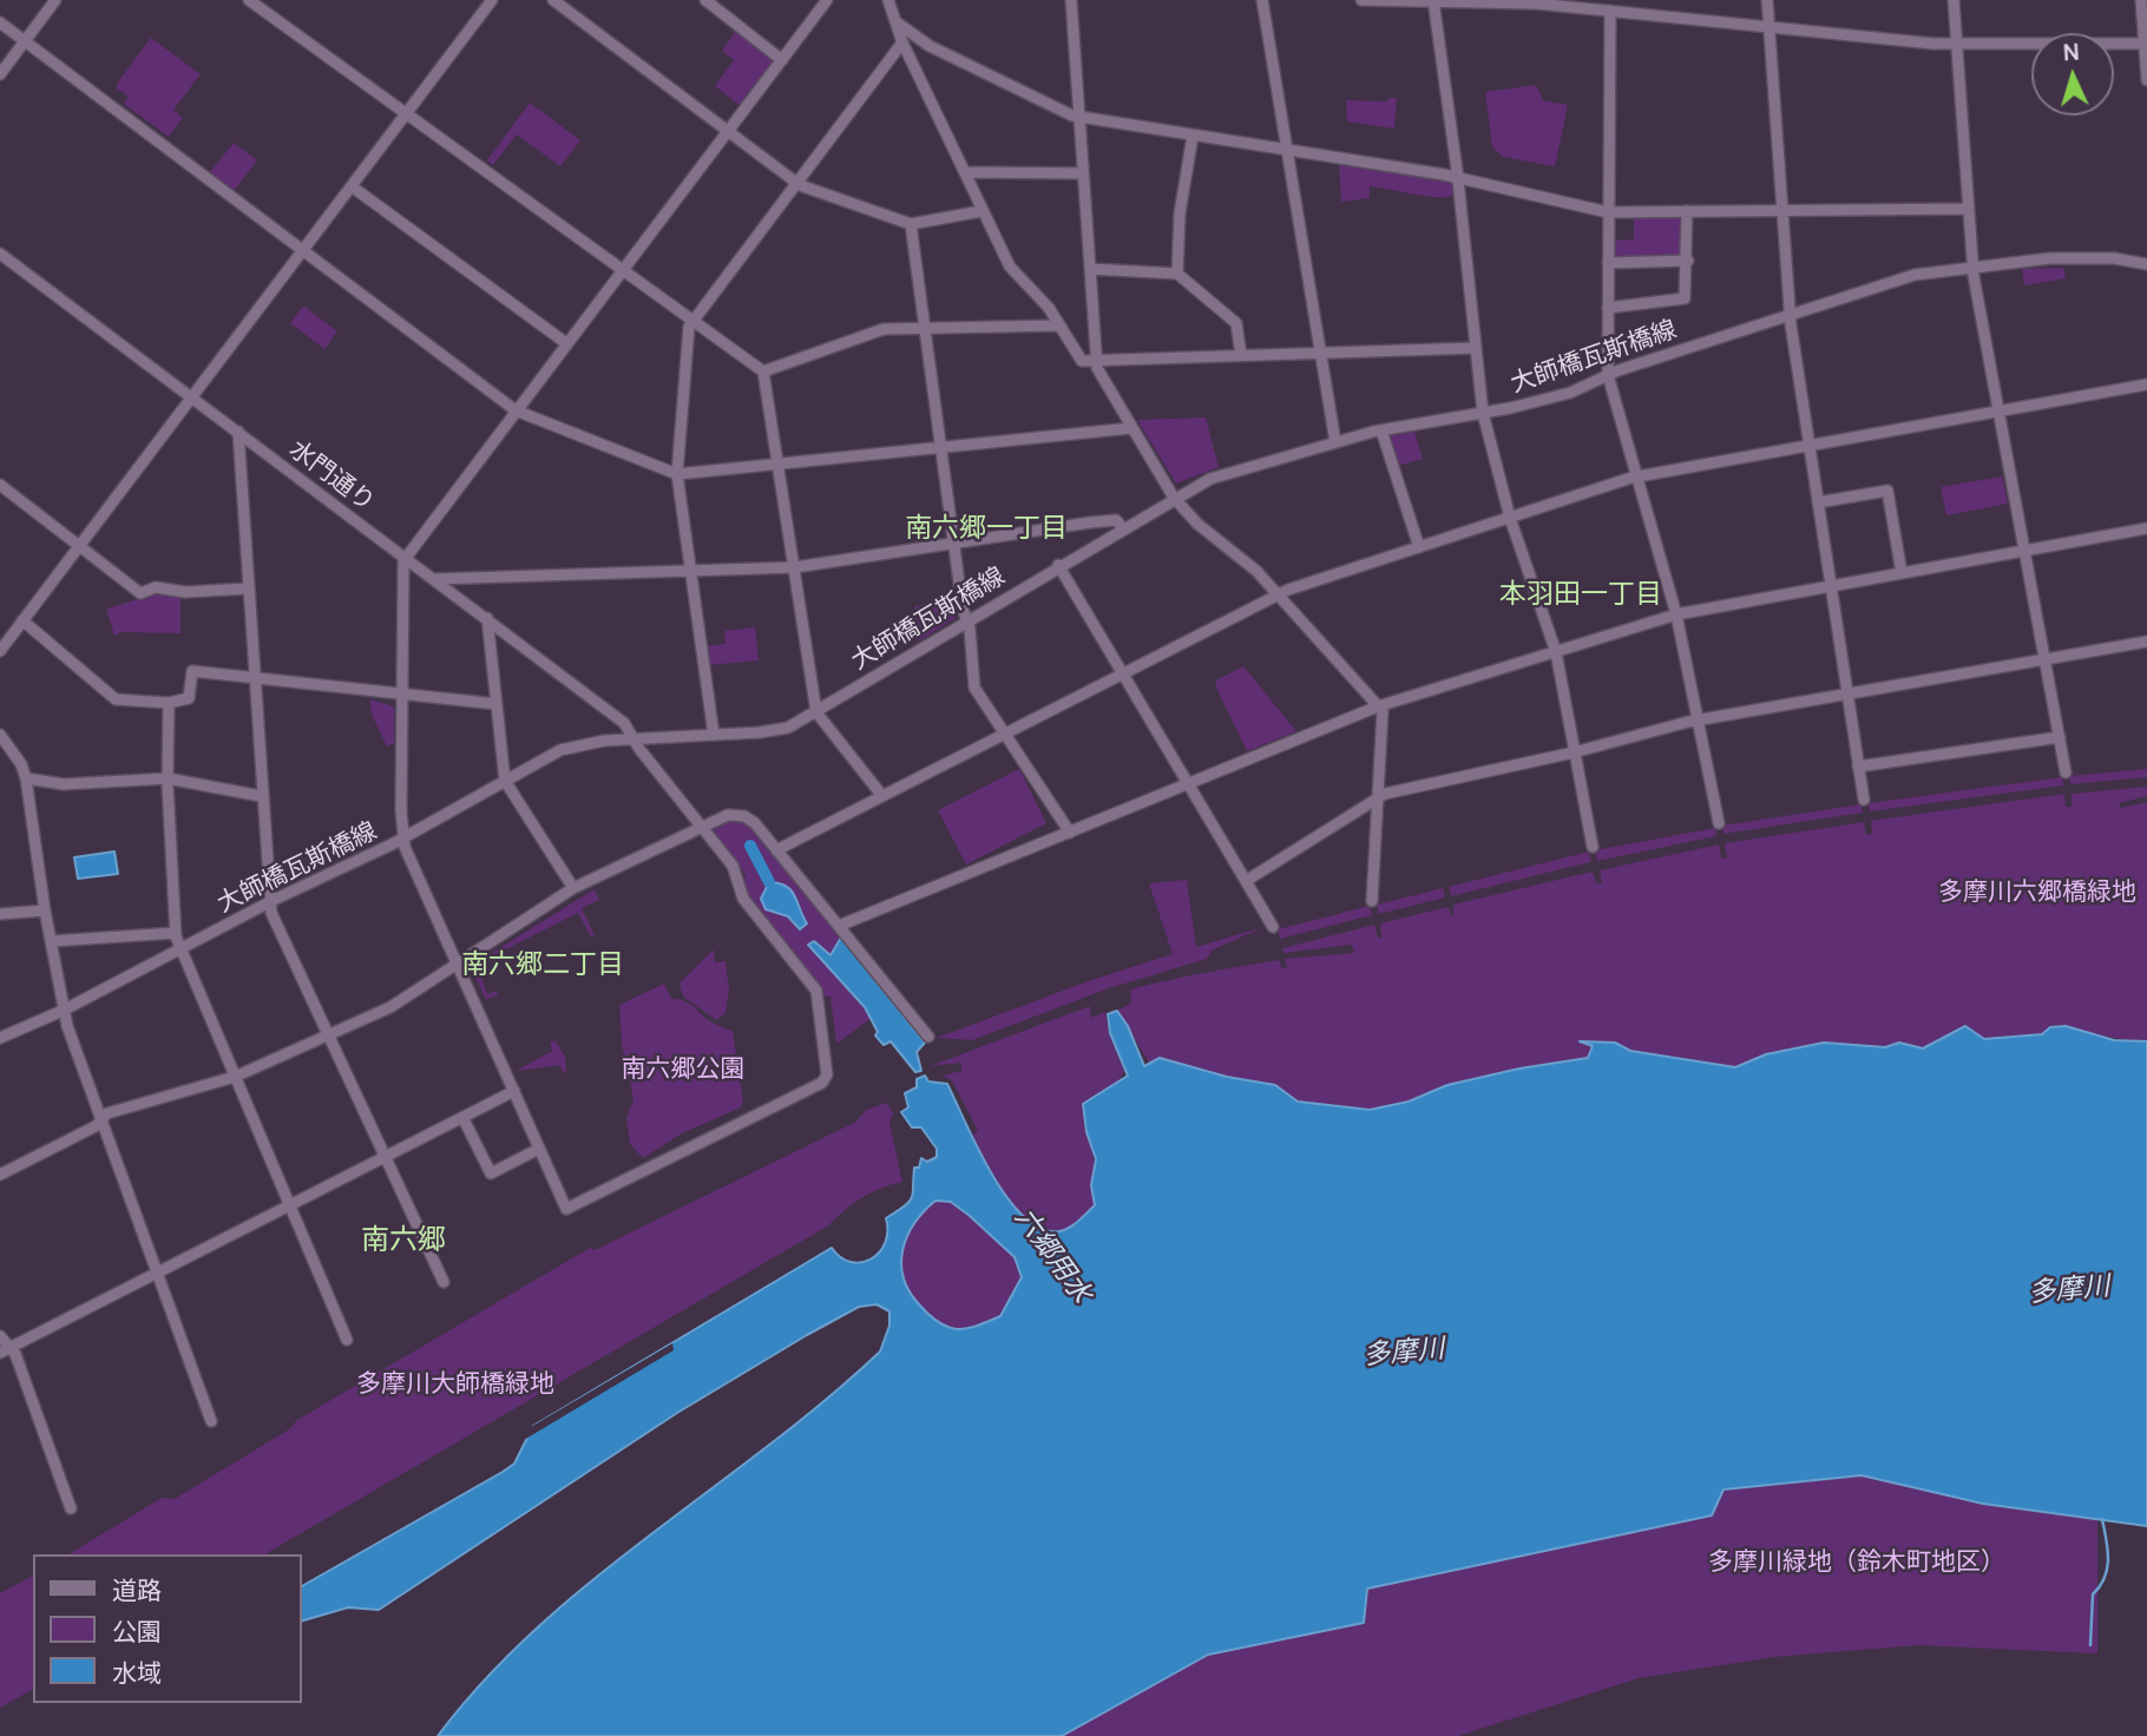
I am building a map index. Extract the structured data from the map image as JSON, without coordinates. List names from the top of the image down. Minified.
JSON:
{"streets":{"street":["大師橋瓦斯橋線","水門通り"]},"crossings":[["大師橋瓦斯橋線","水門通り"]],"districts":["南六郷一丁目","本羽田一丁目","南六郷二丁目","南六郷"],"water":["六郷用水","多摩川"],"parks":["多摩川六郷橋緑地","南六郷公園","多摩川大師橋緑地","多摩川緑地（鈴木町地区）"],"legend":["道路","公園","水域"],"north":"top"}
